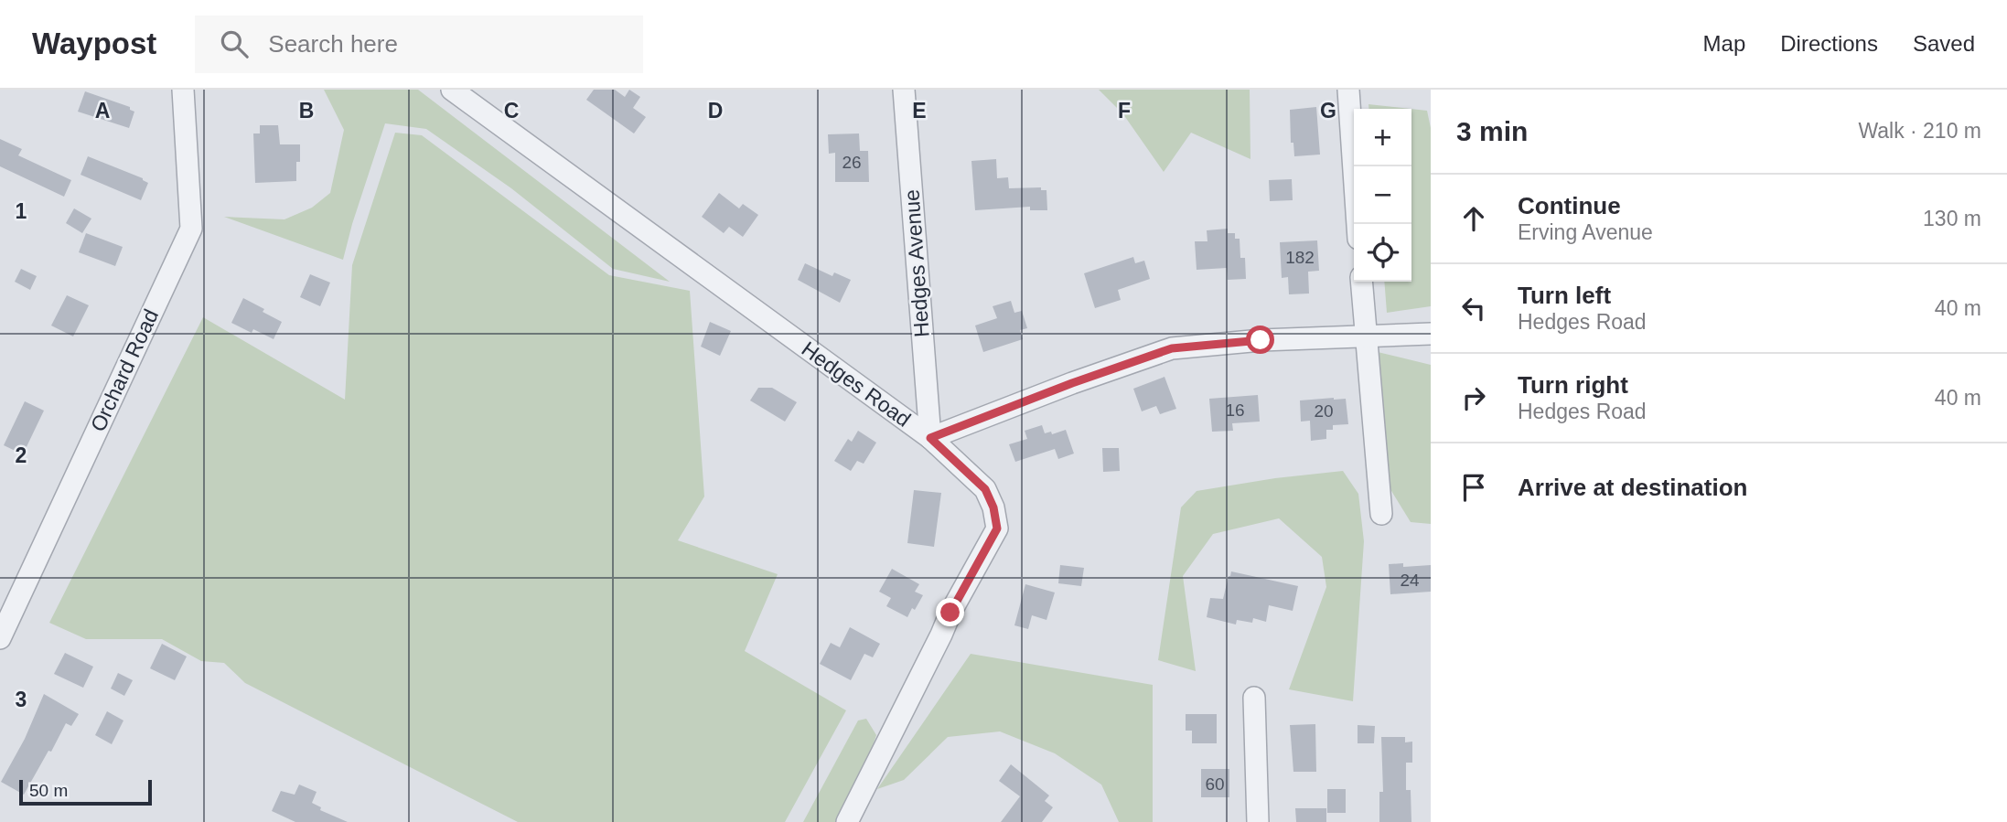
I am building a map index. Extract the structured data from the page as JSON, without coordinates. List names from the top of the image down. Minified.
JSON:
{"streets":{"street":["Hedges Avenue","Orchard Road","Hedges Road"]},"crossings":[["Hedges Avenue","Hedges Road"]],"house_numbers":["26","182","16","20","24","60"],"scale_bar":"50 m","page":{"header":"Waypost","search":"Search here","nav":["Map","Directions","Saved"],"heading":["3 min","Walk · 210 m"],"map_buttons":["+","−"],"list":[["Continue","Erving Avenue","130 m"],["Turn left","Hedges Road","40 m"],["Turn right","Hedges Road","40 m"],"Arrive at destination"],"scale":"50 m"},"grid":{"columns":["A","B","C","D","E","F","G"],"rows":["1","2","3"]}}
